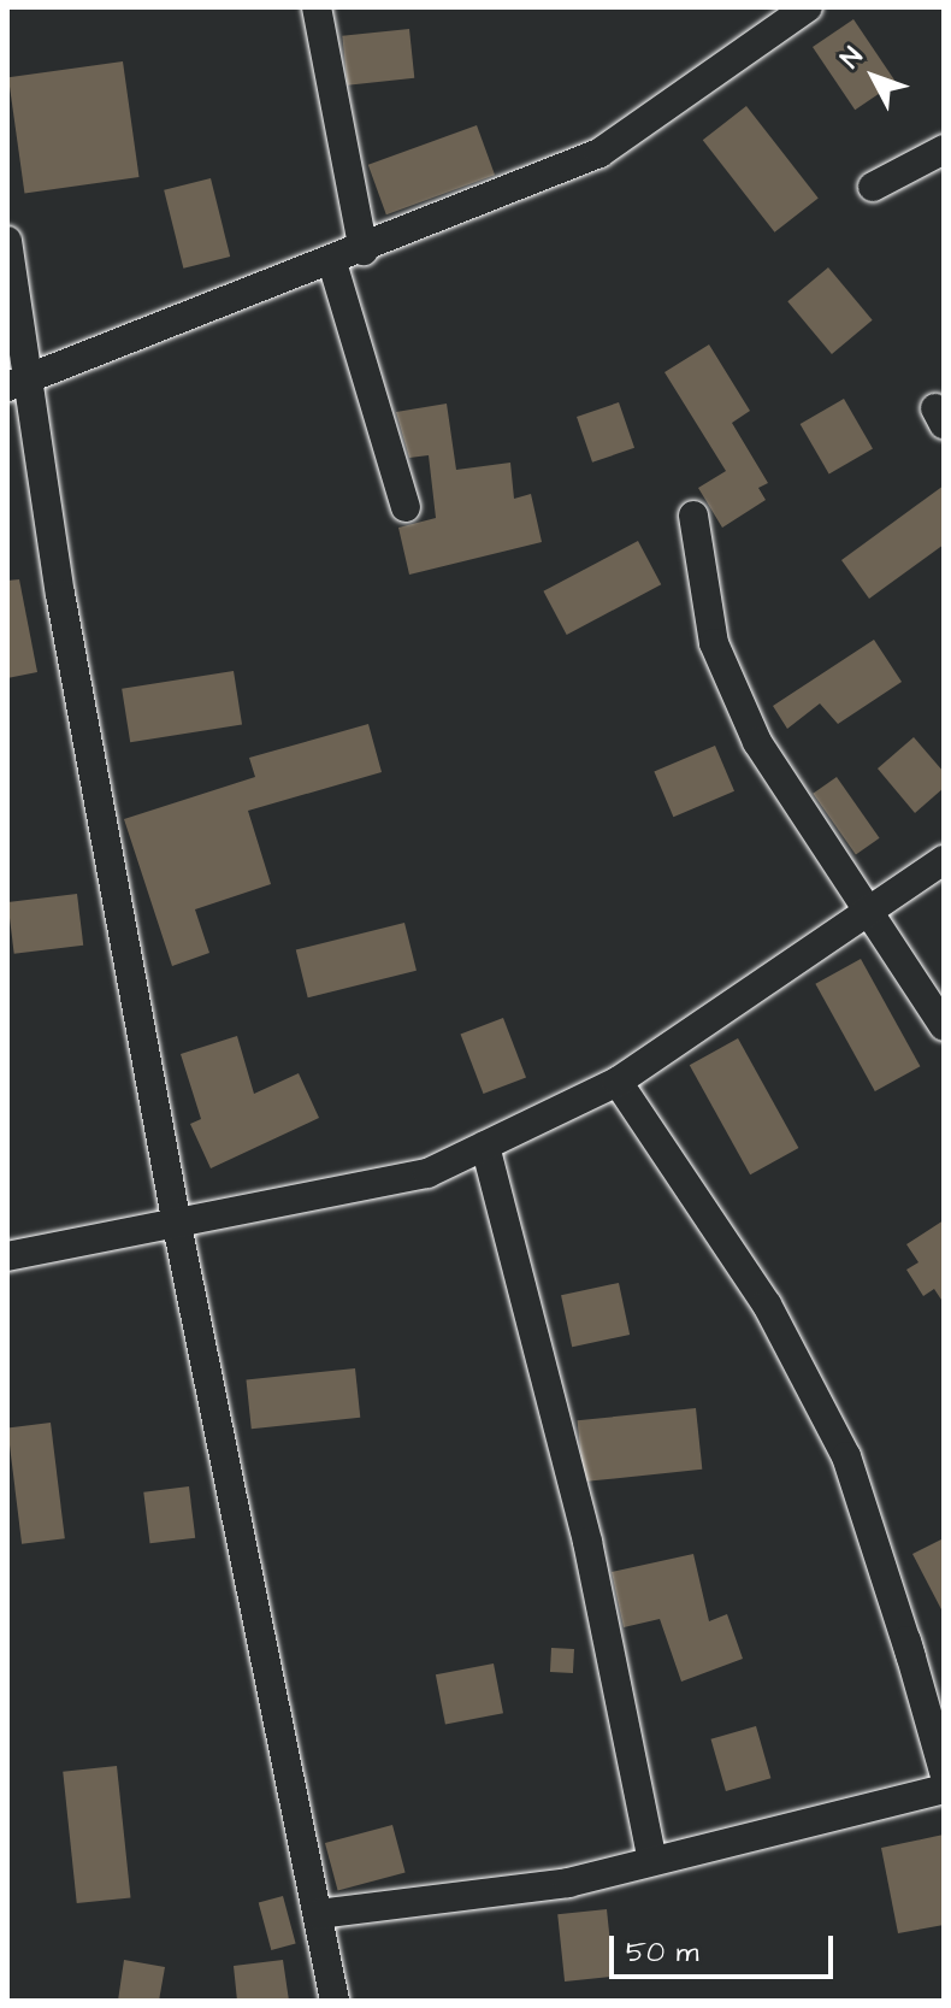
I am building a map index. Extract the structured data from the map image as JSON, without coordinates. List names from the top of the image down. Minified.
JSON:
{"scale_bar":"50 m","north":"top left"}
